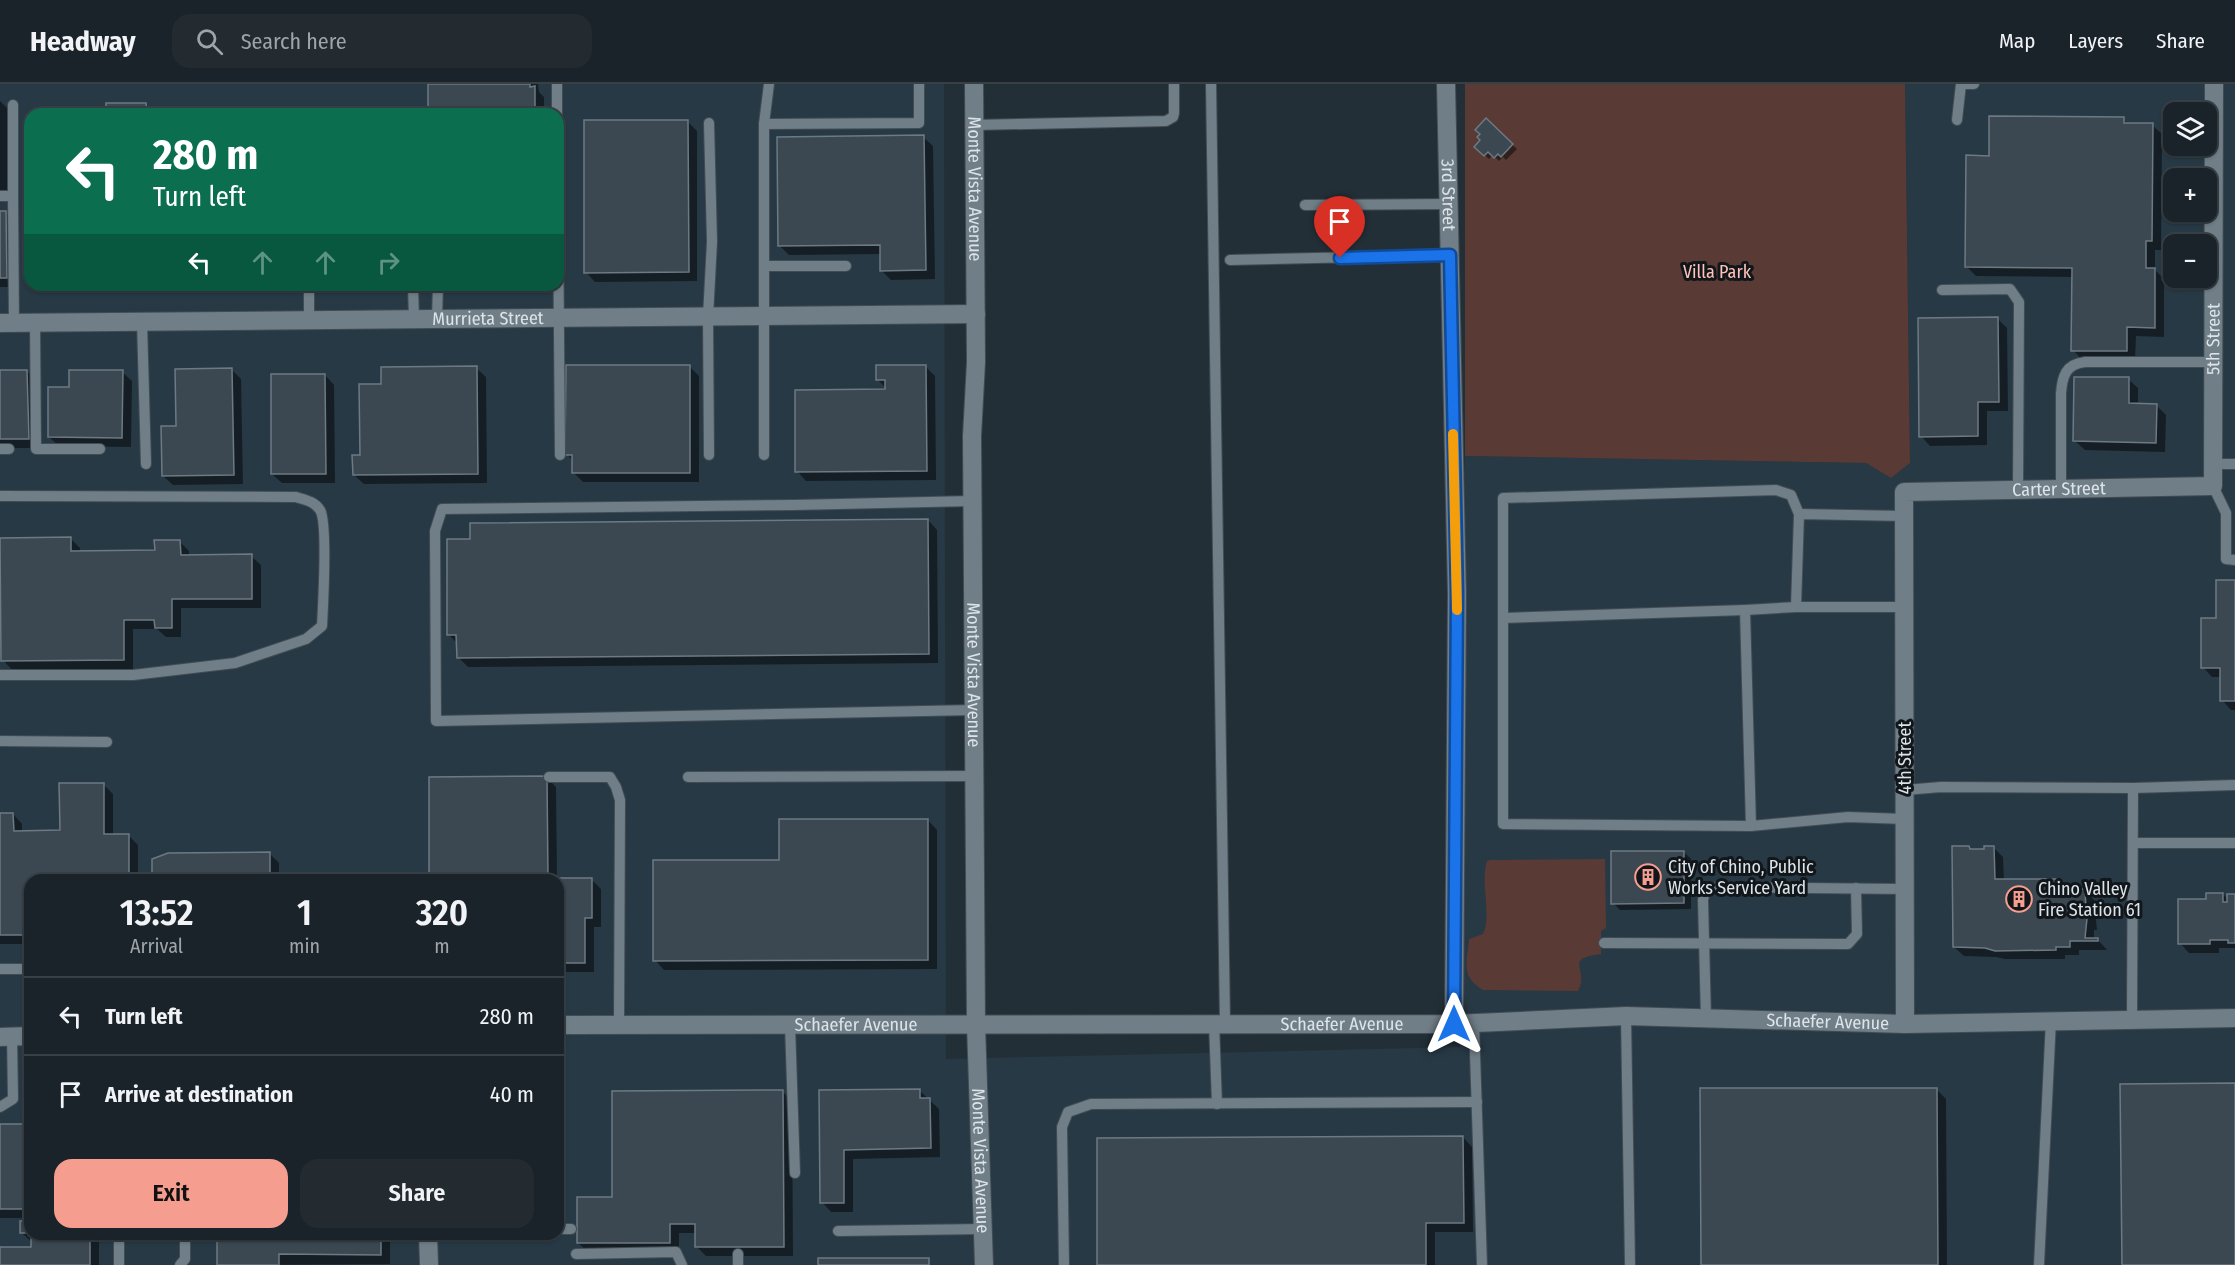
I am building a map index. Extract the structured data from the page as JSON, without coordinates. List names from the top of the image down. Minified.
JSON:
{"streets":{"street":["Monte Vista Avenue","3rd Street","Murrieta Street","5th Street","Carter Street","4th Street","Schaefer Avenue"]},"crossings":[["Monte Vista Avenue","Murrieta Street"],["Monte Vista Avenue","Schaefer Avenue"],["3rd Street","Schaefer Avenue"],["5th Street","Carter Street"],["Carter Street","4th Street"],["4th Street","Schaefer Avenue"]],"parks":["Villa Park"],"places":{"building":["City of Chino, Public Works Service Yard","Chino Valley Fire Station 61"]},"page":{"header":"Headway","search":"Search here","nav":["Map","Layers","Share"],"map_buttons":["+","−"],"turn":["280 m","Turn left"],"eta":["13:52","Arrival","1","min","320","m"],"list":[{"name":"Turn left","value":"280 m"},{"name":"Arrive at destination","value":"40 m"}],"buttons":["Exit","Share"]}}
